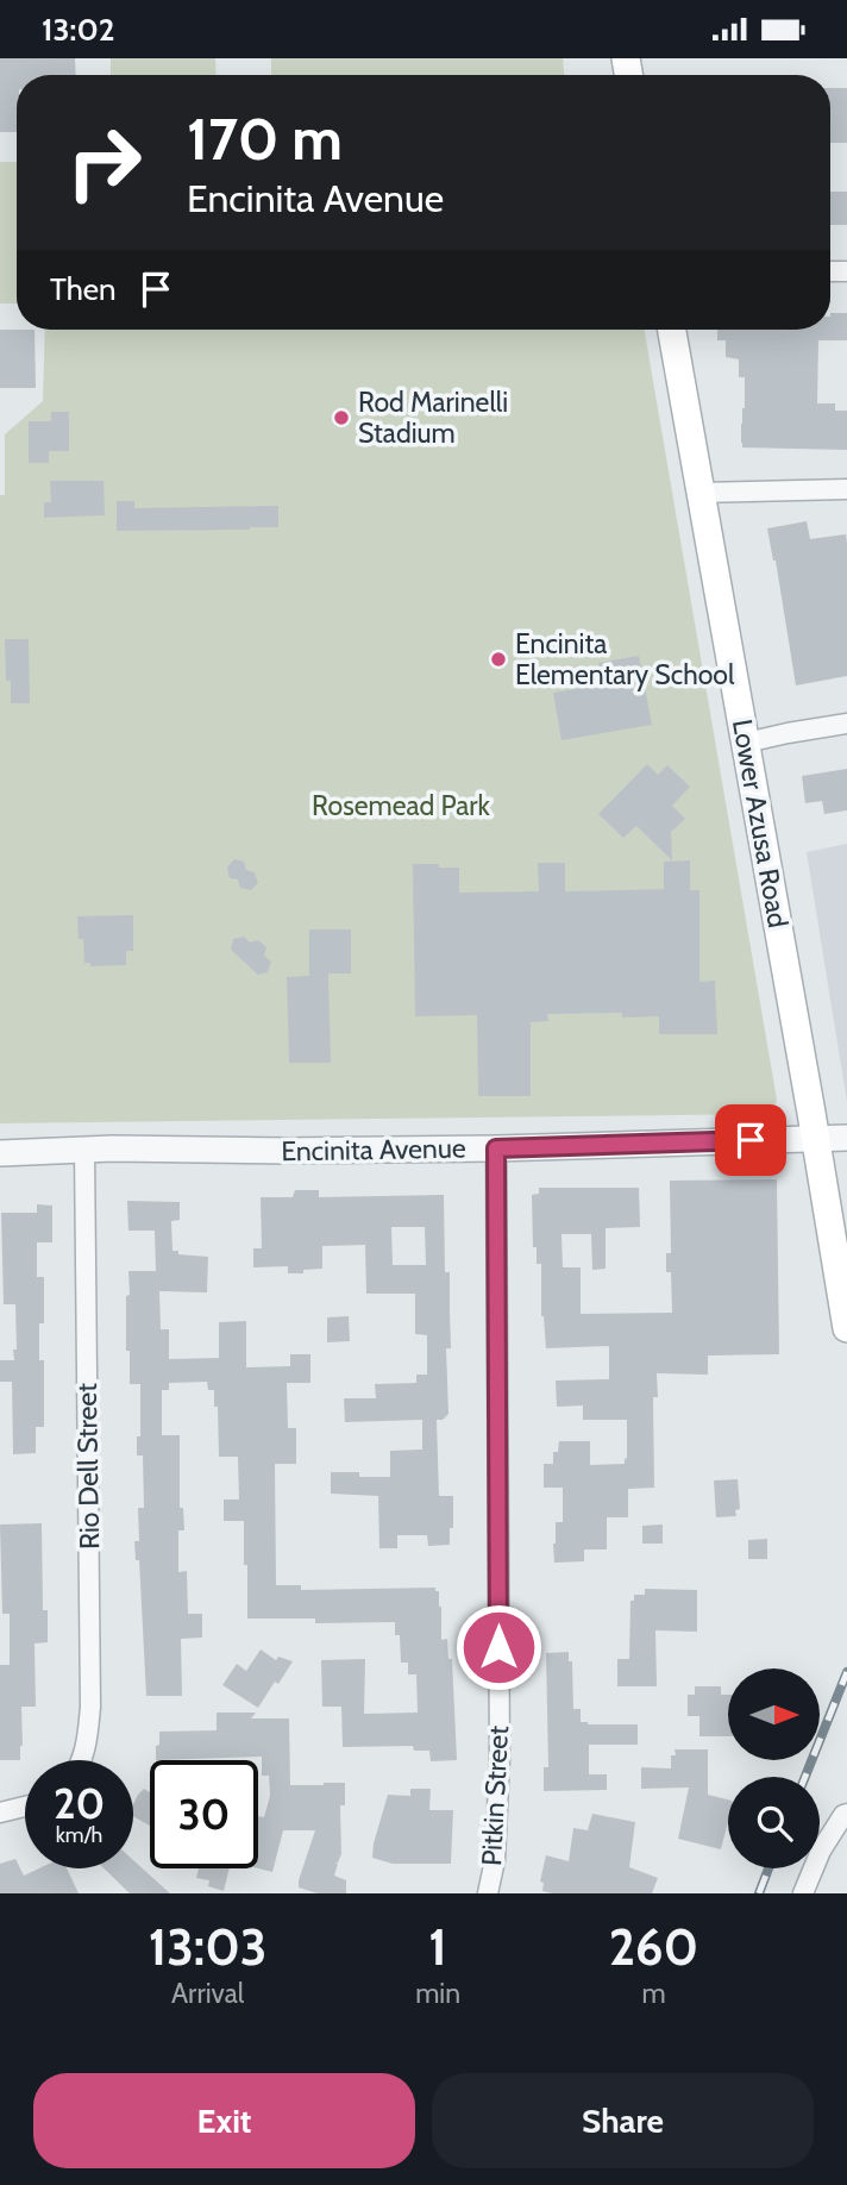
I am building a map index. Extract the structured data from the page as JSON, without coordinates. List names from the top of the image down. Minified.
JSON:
{"streets":{"main road":["Lower Azusa Road"],"street":["Encinita Avenue","Rio Dell Street","Pitkin Street"]},"crossings":[["Lower Azusa Road","Encinita Avenue"],["Encinita Avenue","Rio Dell Street"],["Encinita Avenue","Pitkin Street"]],"parks":["Rosemead Park"],"places":["Rod Marinelli Stadium","Encinita Elementary School"],"north":"right","page":{"status":"13:02","turn":["170 m","Encinita Avenue"],"then":"Then","speed":"20 km/h","limit":"30","eta":["13:03","Arrival","1","min","260","m"],"buttons":["Exit","Share"]}}
